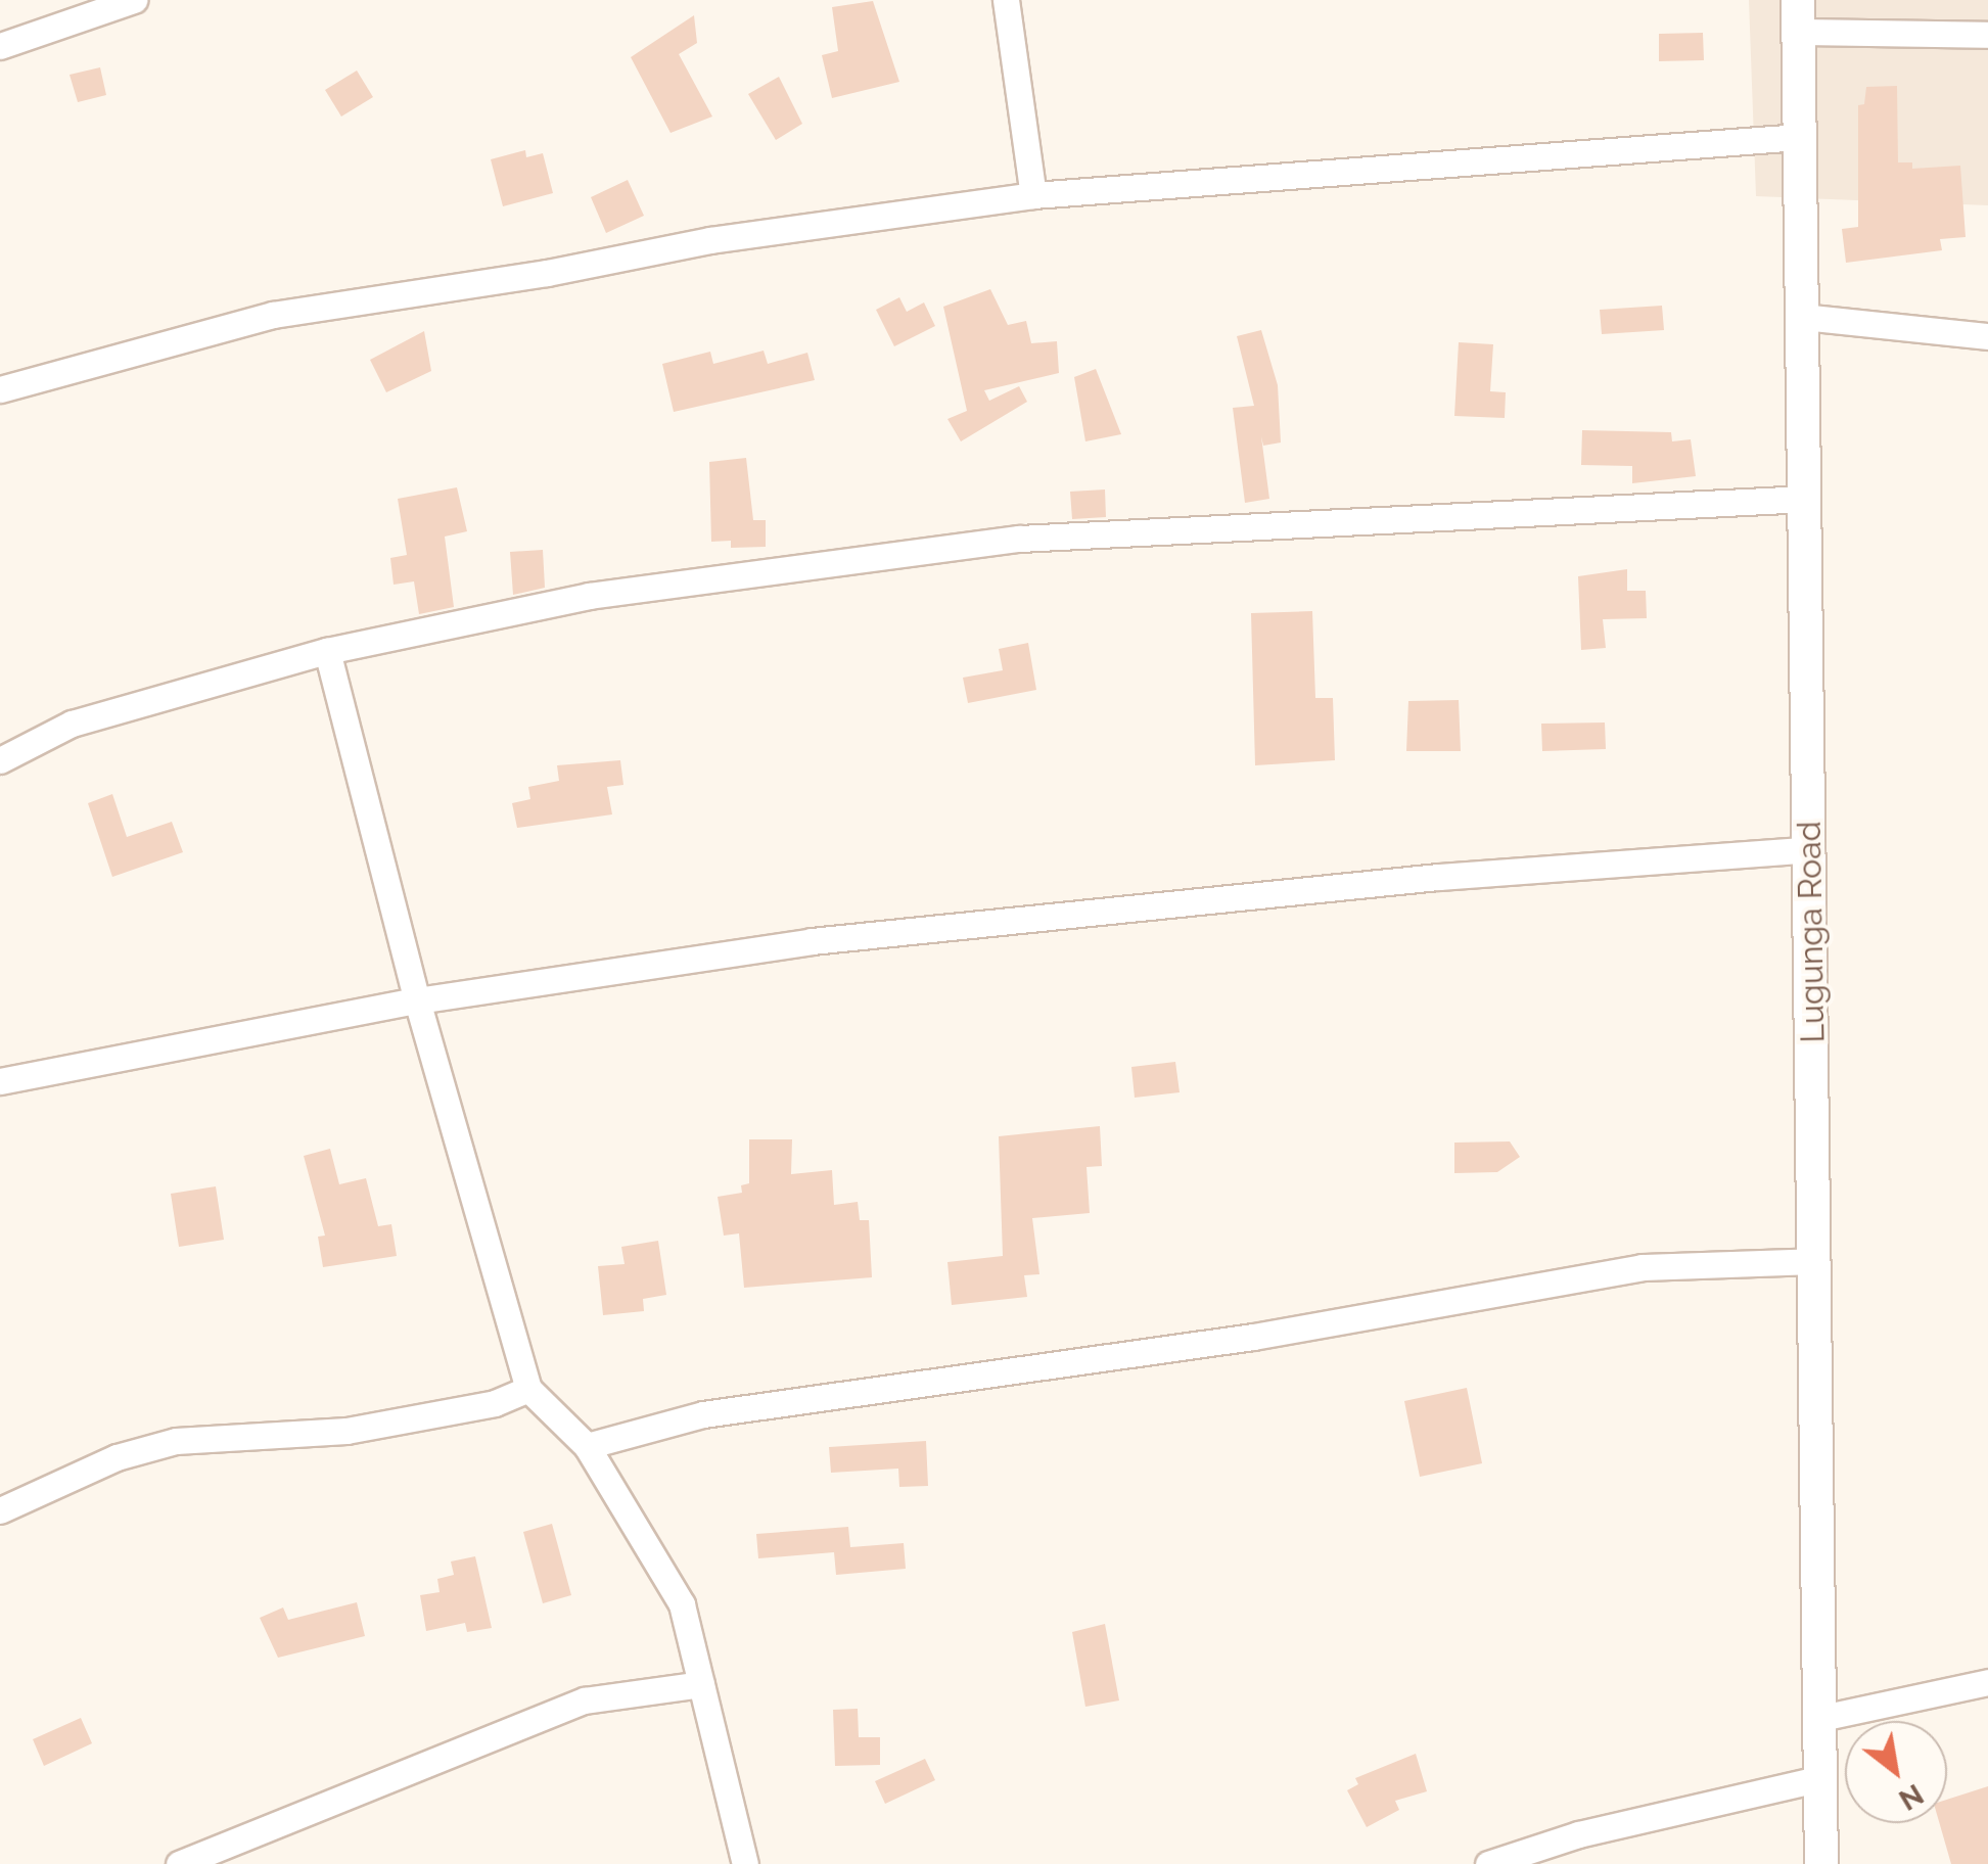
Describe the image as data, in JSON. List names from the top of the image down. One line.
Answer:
{"streets":{"street":["Lugunga Road"]},"north":"bottom right"}
